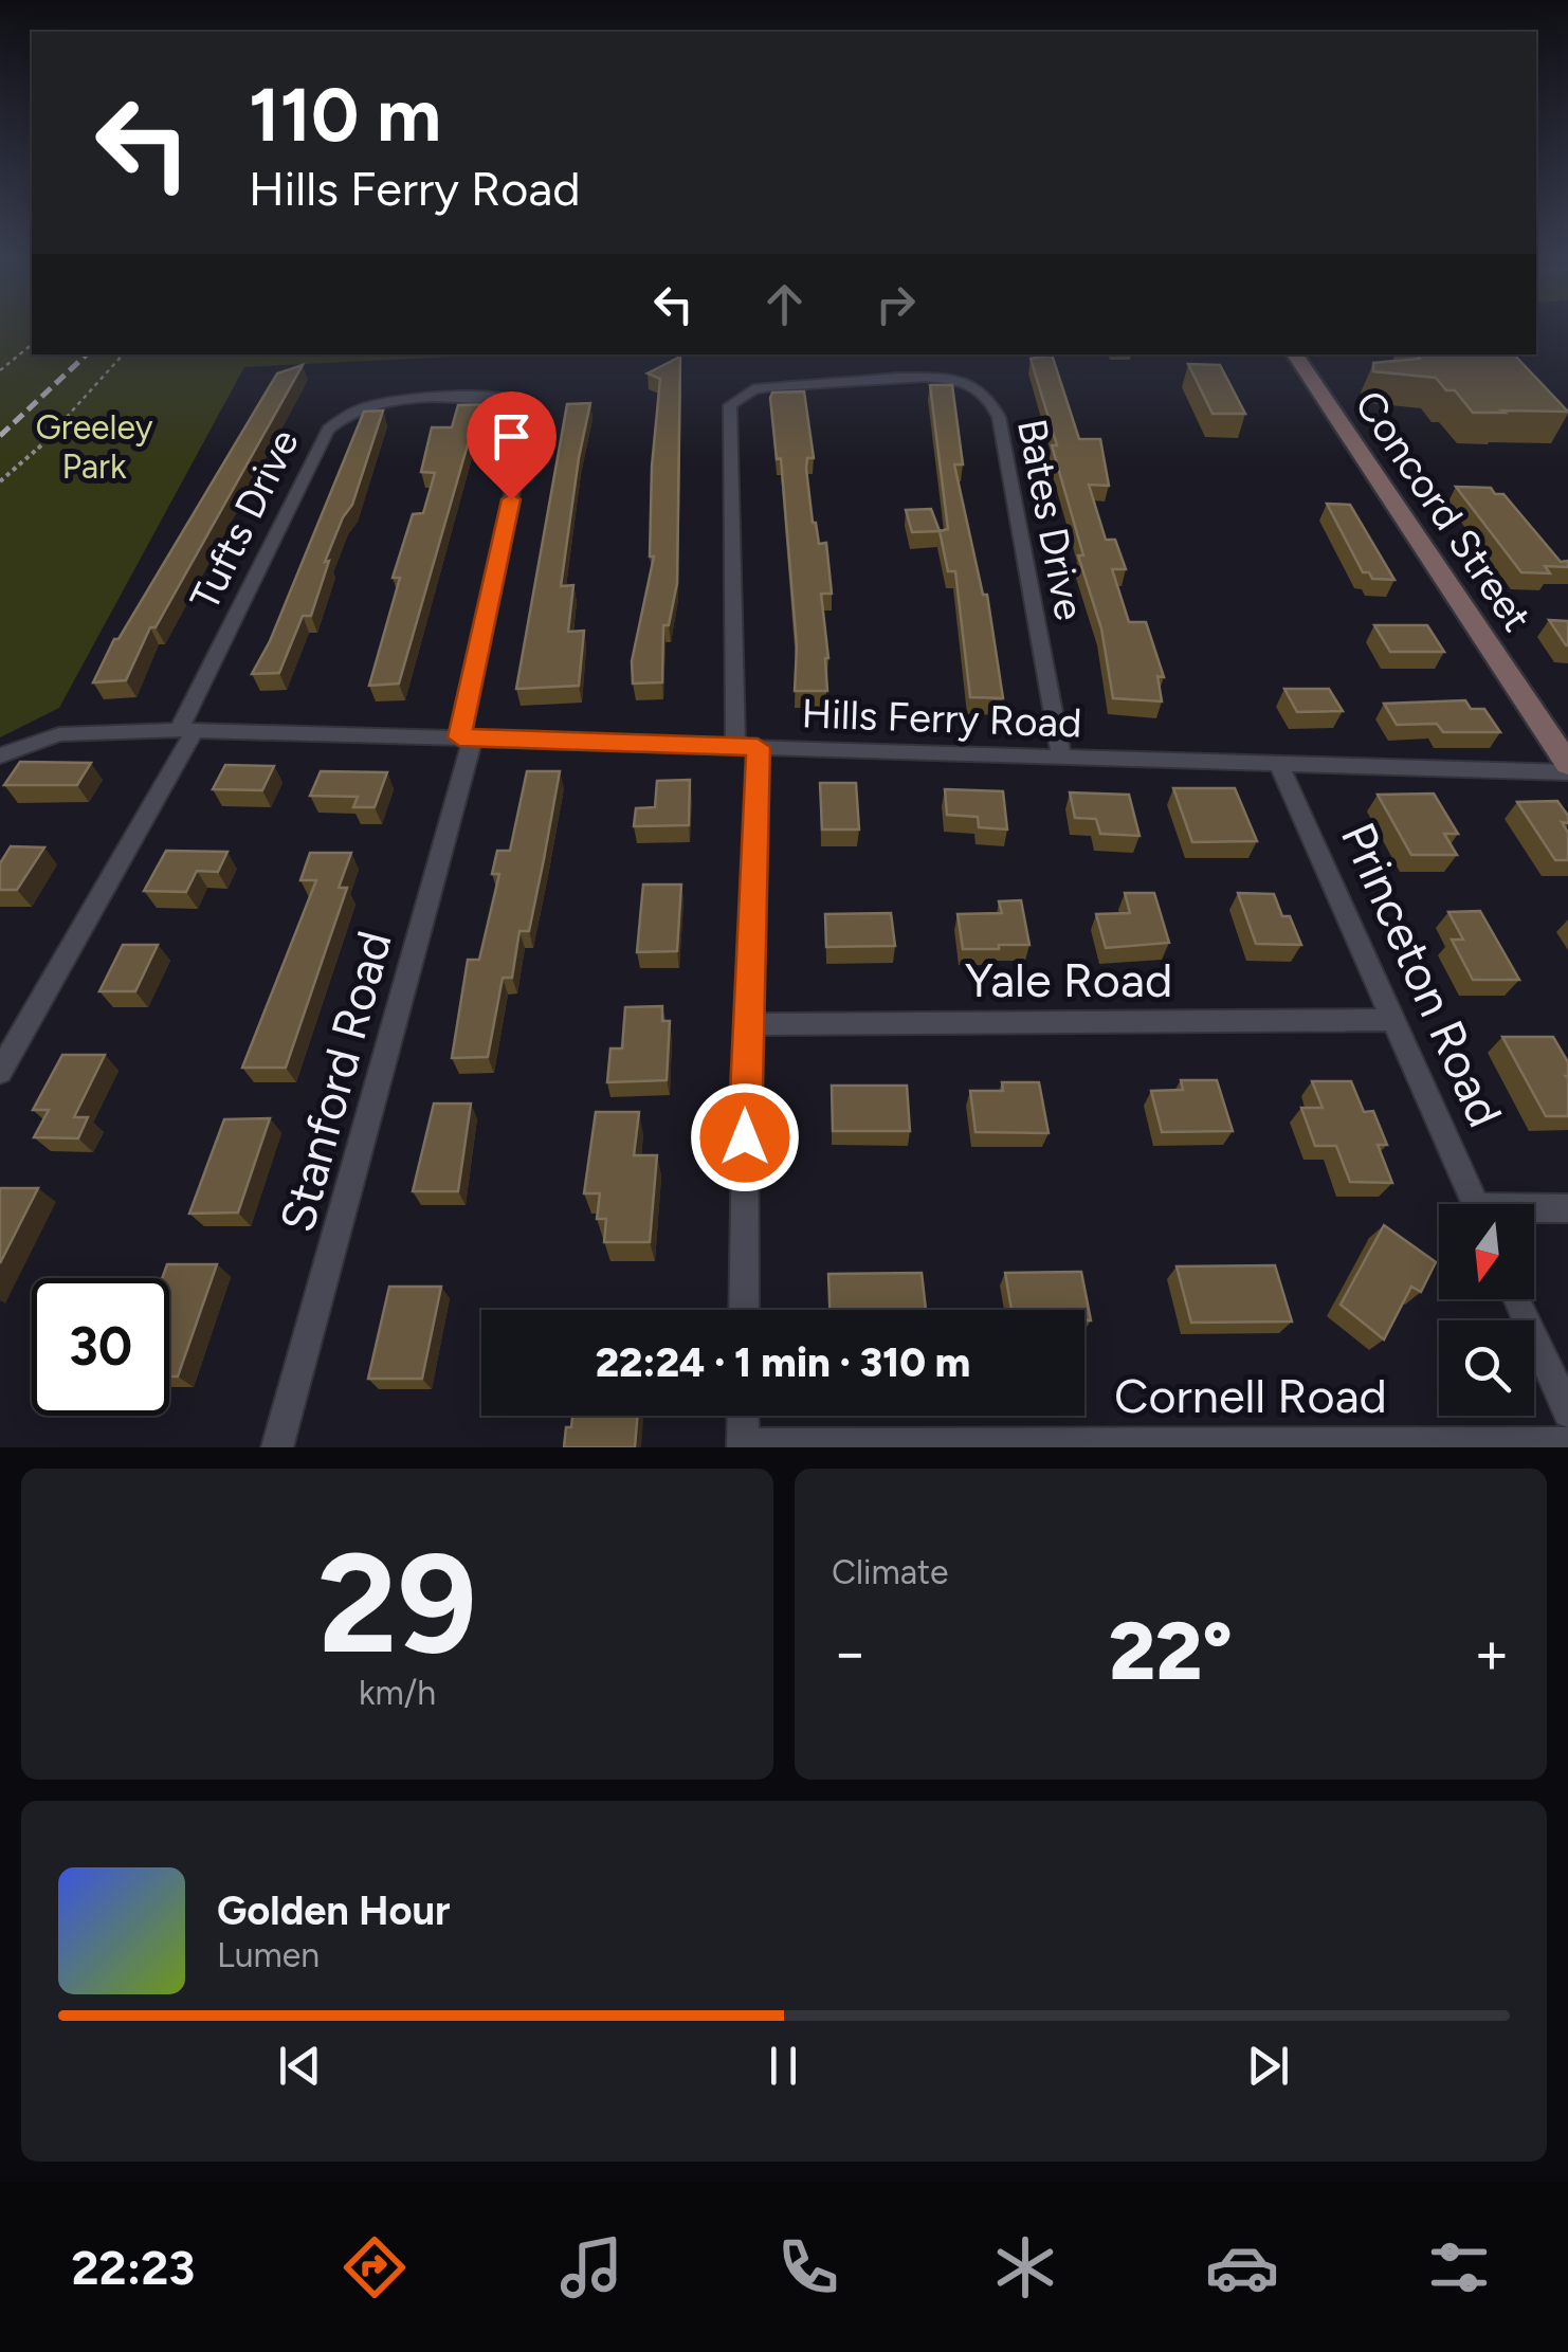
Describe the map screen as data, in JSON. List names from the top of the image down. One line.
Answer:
{"streets":{"main road":["Concord Street"],"street":["Tufts Drive","Bates Drive","Hills Ferry Road","Princeton Road","Yale Road","Stanford Road","Cornell Road"]},"crossings":[["Tufts Drive","Hills Ferry Road"],["Tufts Drive","Stanford Road"],["Bates Drive","Hills Ferry Road"],["Hills Ferry Road","Princeton Road"],["Hills Ferry Road","Stanford Road"],["Princeton Road","Yale Road"]],"parks":["Greeley Park"],"north":"bottom","page":{"turn":["110 m","Hills Ferry Road"],"limit":"30","trip":"22:24 · 1 min · 310 m","tile":[["29","km/h"],"Climate"],"heat":["−","22°","+"],"song":["Golden Hour","Lumen"],"tabs":"22:23"}}
